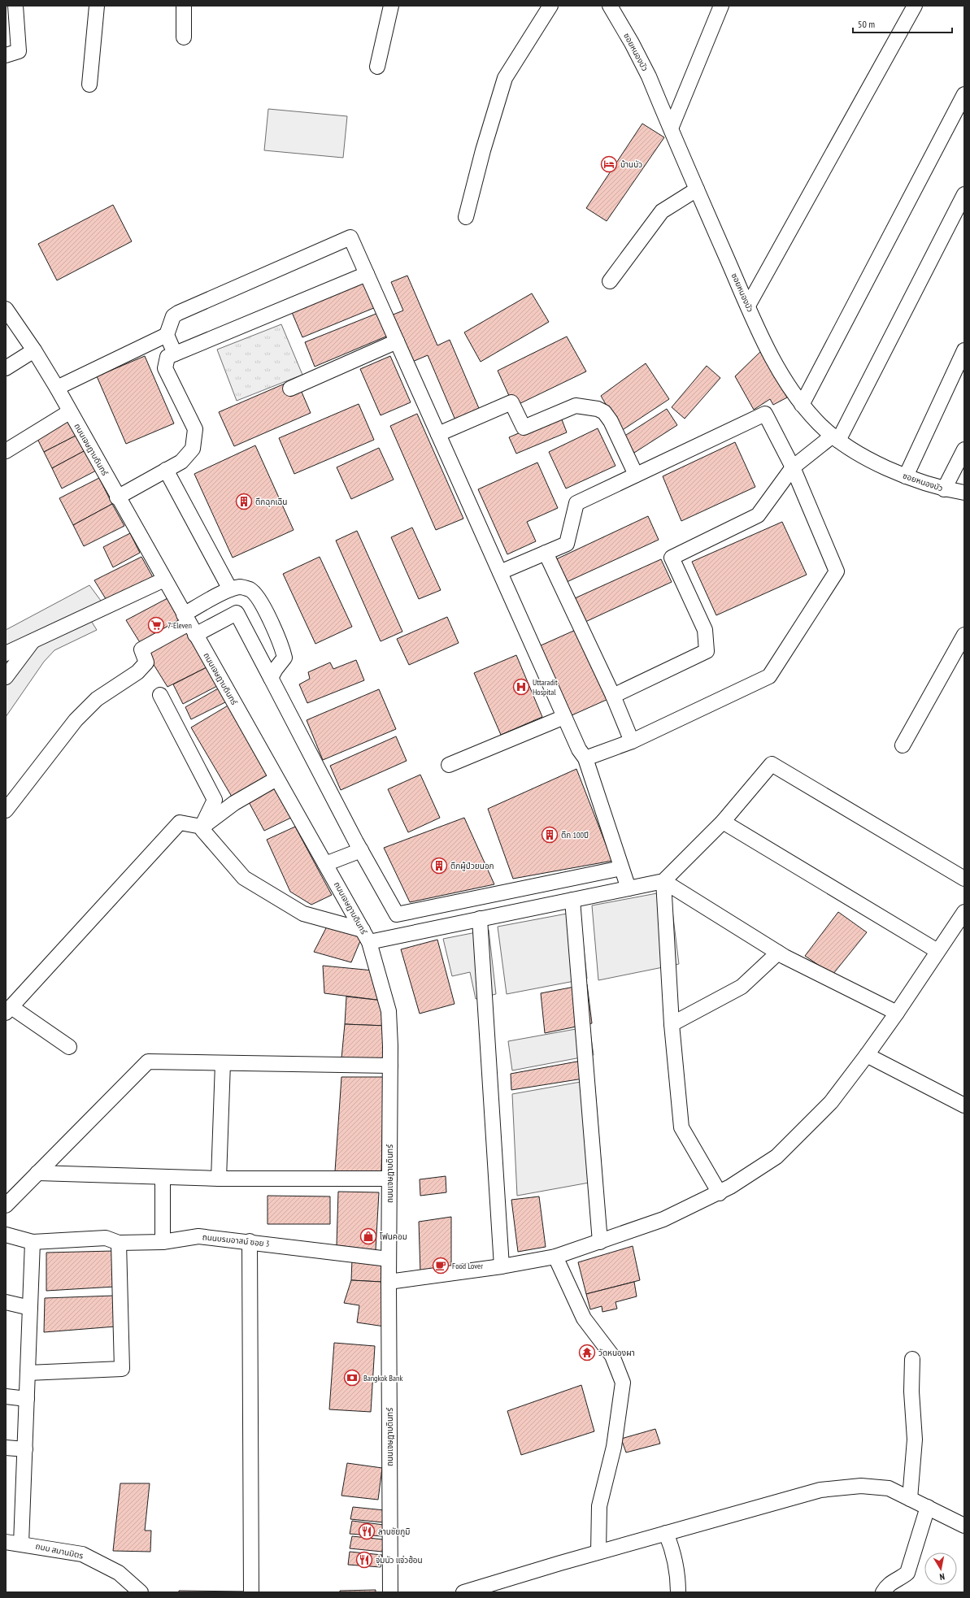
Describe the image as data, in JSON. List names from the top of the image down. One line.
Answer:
{"streets":{"street":["ซอยหนองบัว","ถนนเจษฎาบดินทร์","ถนนบรมอาสน์ ฃอย 3","ถนน สมานมิตร"]},"crossings":[["ถนนเจษฎาบดินทร์","ถนนบรมอาสน์ ฃอย 3"]],"places":{"hotel":["บ้านบัว"],"building":["ตึกฉุกเฉิน","ตึก 100ปี","ตึกผู้ป่วยนอก"],"supermarket":["7-Eleven"],"hospital":["Uttaradit Hospital"],"shop":["โฟนคอม"],"cafe":["Food Lover"],"temple":["วัดหนองผา"],"bank":["Bangkok Bank"],"restaurant":["ลาบชัยภูมิ","จุ่มนัว แจ่วฮ้อน"]},"scale_bar":"50 m","north":"bottom"}
